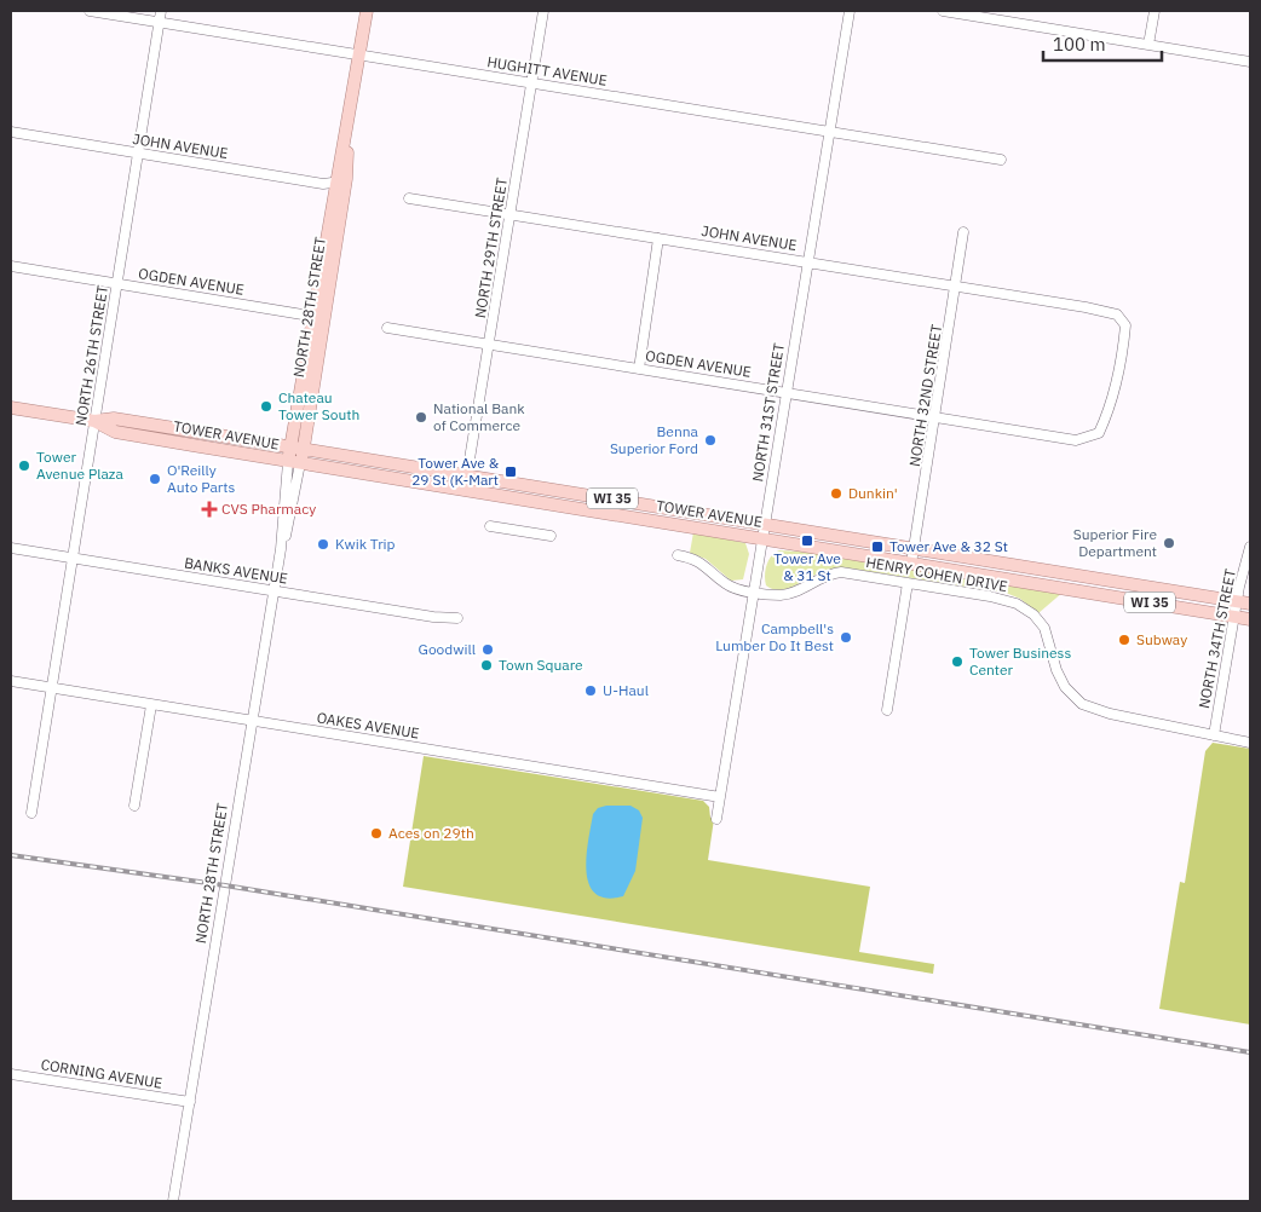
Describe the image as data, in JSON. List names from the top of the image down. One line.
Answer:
{"streets":{"main road":["NORTH 28TH STREET","TOWER AVENUE","WI 35"],"street":["HUGHITT AVENUE","JOHN AVENUE","NORTH 29TH STREET","OGDEN AVENUE","NORTH 26TH STREET","NORTH 32ND STREET","NORTH 31ST STREET","BANKS AVENUE","HENRY COHEN DRIVE","NORTH 34TH STREET","OAKES AVENUE","CORNING AVENUE"]},"crossings":[["HUGHITT AVENUE","NORTH 29TH STREET"],["HUGHITT AVENUE","NORTH 28TH STREET"],["HUGHITT AVENUE","NORTH 26TH STREET"],["HUGHITT AVENUE","NORTH 31ST STREET"],["JOHN AVENUE","NORTH 29TH STREET"],["JOHN AVENUE","OGDEN AVENUE"],["JOHN AVENUE","NORTH 28TH STREET"],["JOHN AVENUE","NORTH 26TH STREET"],["JOHN AVENUE","NORTH 32ND STREET"],["JOHN AVENUE","NORTH 31ST STREET"],["NORTH 29TH STREET","OGDEN AVENUE"],["NORTH 29TH STREET","TOWER AVENUE"],["OGDEN AVENUE","NORTH 28TH STREET"],["OGDEN AVENUE","NORTH 26TH STREET"],["OGDEN AVENUE","NORTH 32ND STREET"],["OGDEN AVENUE","NORTH 31ST STREET"],["NORTH 28TH STREET","TOWER AVENUE"],["NORTH 28TH STREET","BANKS AVENUE"],["NORTH 28TH STREET","OAKES AVENUE"],["NORTH 28TH STREET","CORNING AVENUE"],["NORTH 26TH STREET","TOWER AVENUE"],["NORTH 26TH STREET","BANKS AVENUE"],["NORTH 26TH STREET","OAKES AVENUE"],["NORTH 32ND STREET","TOWER AVENUE"],["NORTH 31ST STREET","TOWER AVENUE"],["NORTH 31ST STREET","HENRY COHEN DRIVE"],["NORTH 31ST STREET","OAKES AVENUE"],["TOWER AVENUE","NORTH 34TH STREET"],["HENRY COHEN DRIVE","NORTH 34TH STREET"]],"places":{"other":["Chateau Tower South","National Bank of Commerce","Benna Superior Ford","Tower Avenue Plaza","O'Reilly Auto Parts","Dunkin'","Superior Fire Department","Kwik Trip","Campbell's Lumber Do It Best","Subway","Goodwill","Tower Business Center","Town Square","U-Haul","Aces on 29th"],"transit":["Tower Ave & 29 St (K-Mart","Tower Ave & 31 St","Tower Ave & 32 St"],"health":["CVS Pharmacy"]},"scale_bar":"100 m"}
